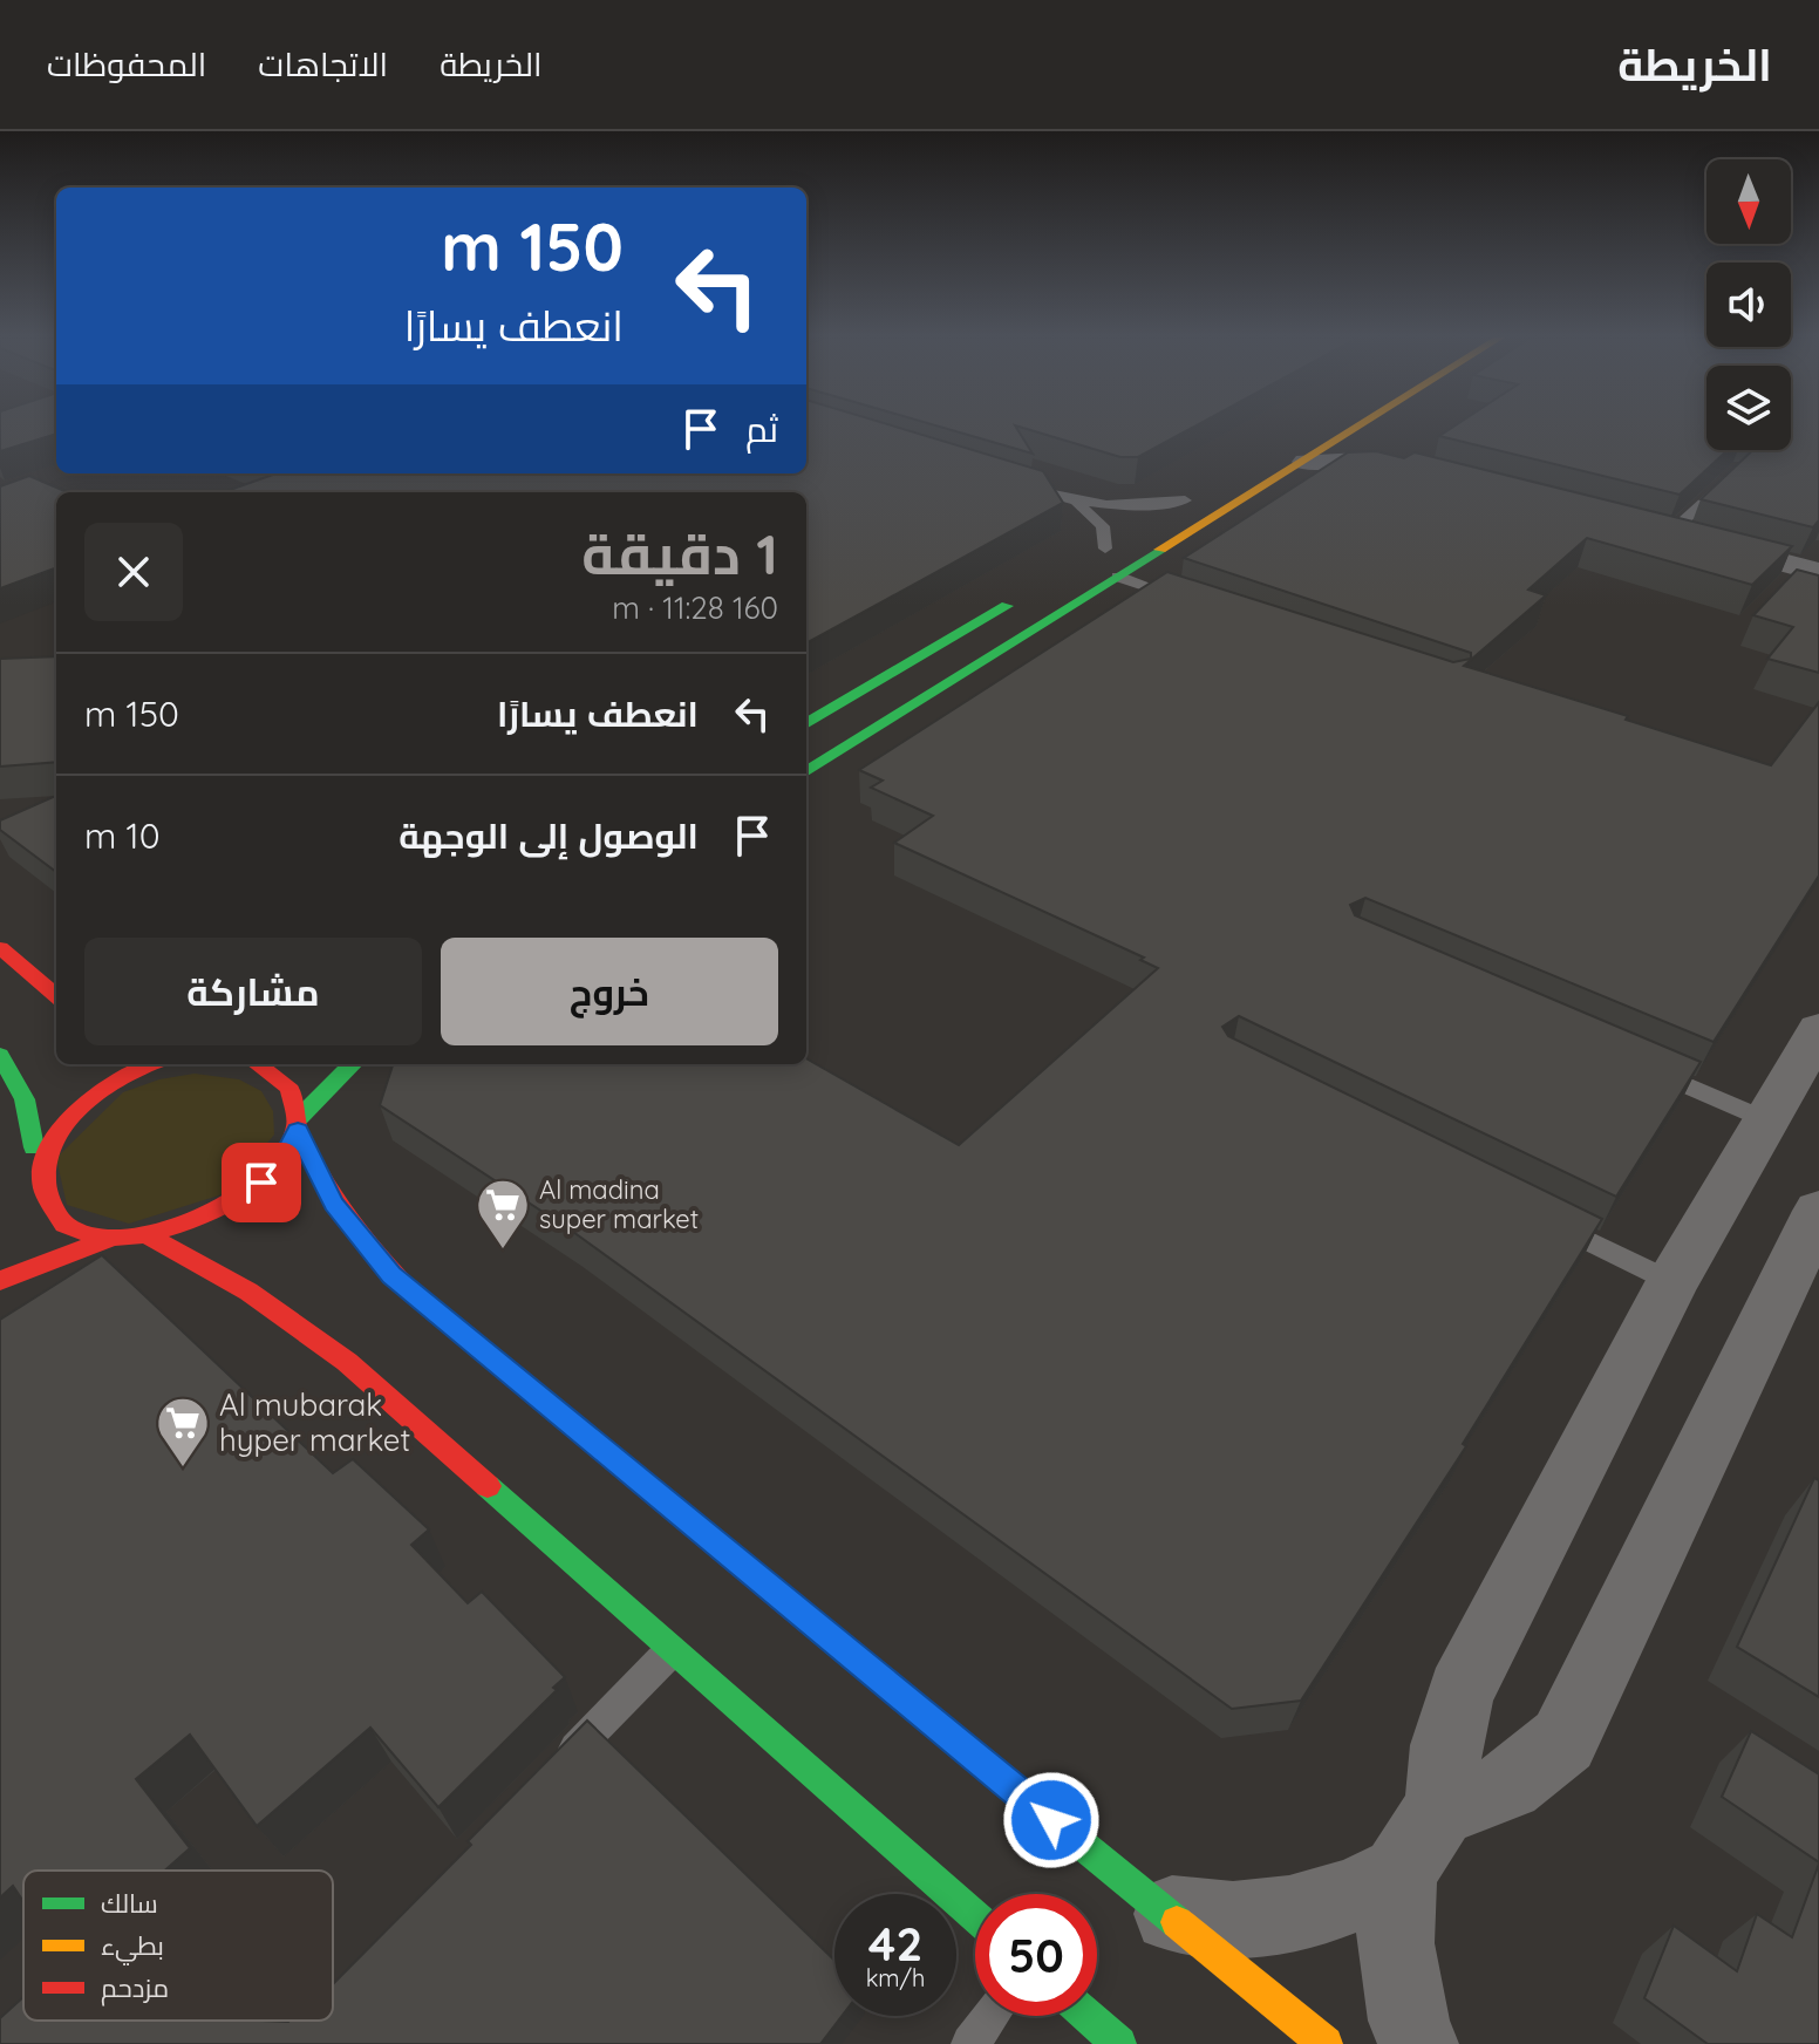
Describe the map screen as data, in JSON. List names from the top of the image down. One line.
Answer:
{"places":{"supermarket":["Al madina super market","Al mubarak hyper market"]},"legend":["سالك","بطيء","مزدحم"],"north":"bottom","page":{"header":"الخريطة","nav":["الخريطة","الاتجاهات","المحفوظات"],"turn":["150 m","انعطف يسارًا"],"then":"ثم","heading":["1 دقيقة","160 m · 11:28"],"list":[{"name":"انعطف يسارًا","value":"150 m"},{"name":"الوصول إلى الوجهة","value":"10 m"}],"buttons":["خروج","مشاركة"],"speed":"42 km/h","limit":"50"}}
